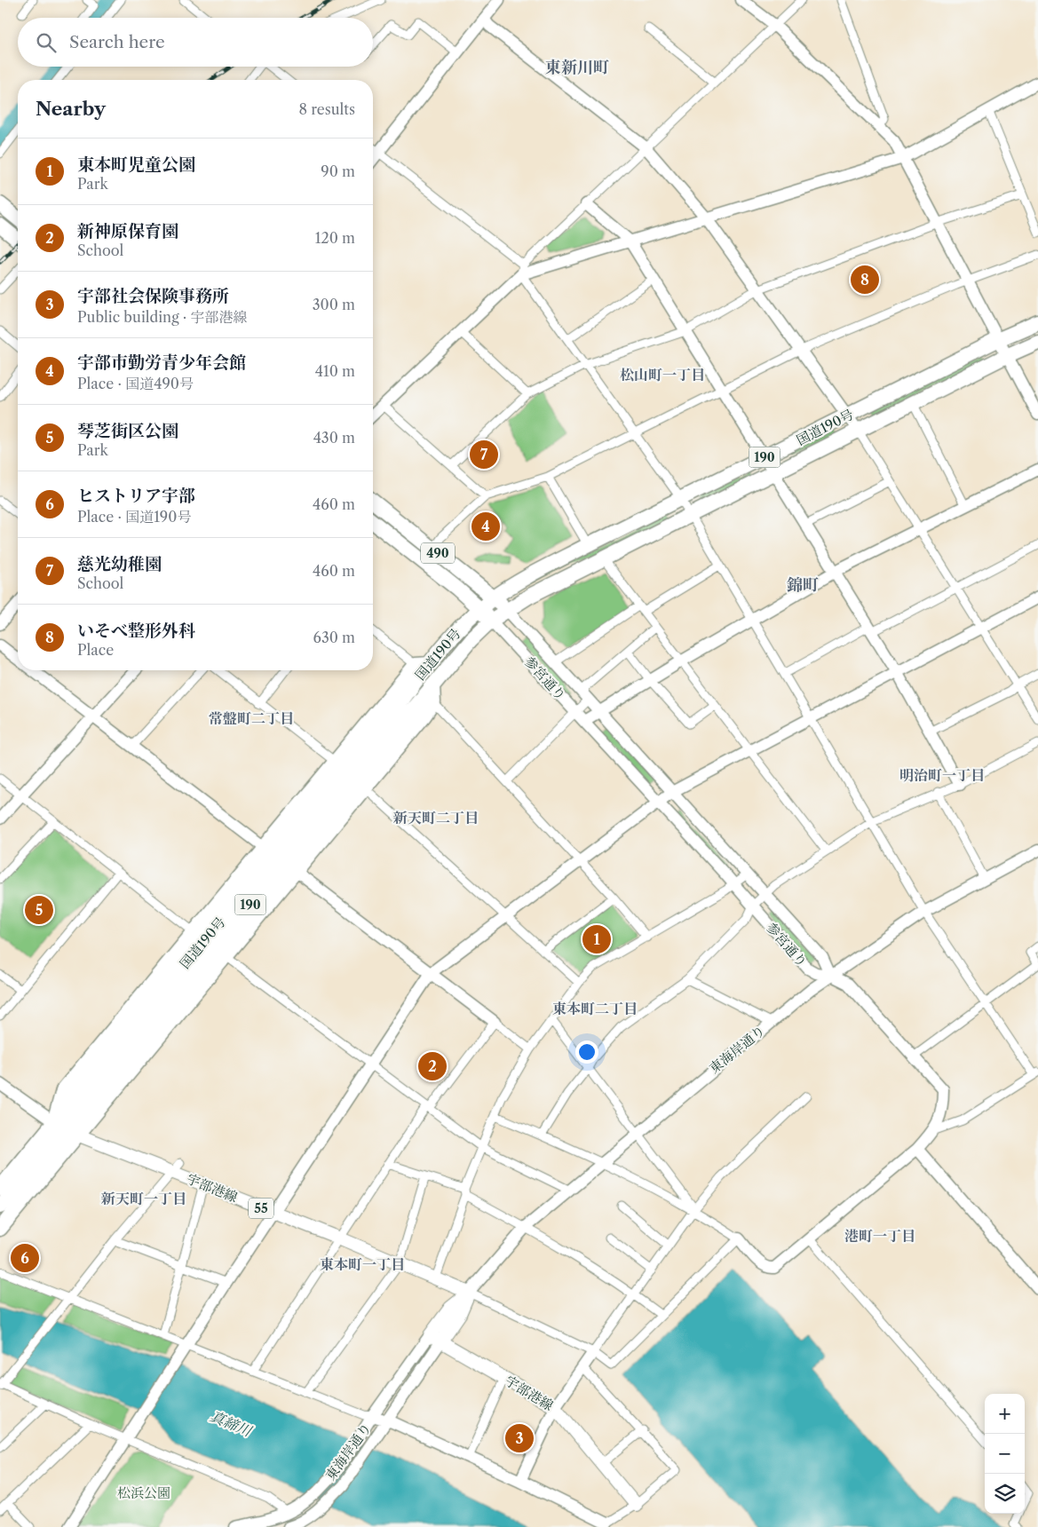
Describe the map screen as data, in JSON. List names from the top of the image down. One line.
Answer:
{"streets":{"highway":["国道190号","190","490"],"main road":["宇部港線","55"],"street":["参宮通り","東海岸通り"]},"crossings":[["国道190号","490"],["国道190号","参宮通り"],["国道190号","宇部港線"],["490","参宮通り"],["参宮通り","東海岸通り"],["東海岸通り","宇部港線"]],"districts":["東新川町","松山町一丁目","錦町","常盤町二丁目","明治町一丁目","新天町二丁目","東本町二丁目","新天町一丁目","港町一丁目","東本町一丁目"],"water":["真締川"],"parks":["松浜公園"],"page":{"search":"Search here","heading":["Nearby","8 results"],"list":[{"mark":"1","name":"東本町児童公園","note":"Park","value":"90 m"},{"mark":"2","name":"新神原保育園","note":"School","value":"120 m"},{"mark":"3","name":"宇部社会保険事務所","note":"Public building · 宇部港線","value":"300 m"},{"mark":"4","name":"宇部市勤労青少年会館","note":"Place · 国道490号","value":"410 m"},{"mark":"5","name":"琴芝街区公園","note":"Park","value":"430 m"},{"mark":"6","name":"ヒストリア宇部","note":"Place · 国道190号","value":"460 m"},{"mark":"7","name":"慈光幼稚園","note":"School","value":"460 m"},{"mark":"8","name":"いそべ整形外科","note":"Place","value":"630 m"}],"pins":["8","7","4","5","1","2","6","3"],"map_buttons":["+","−"]}}
